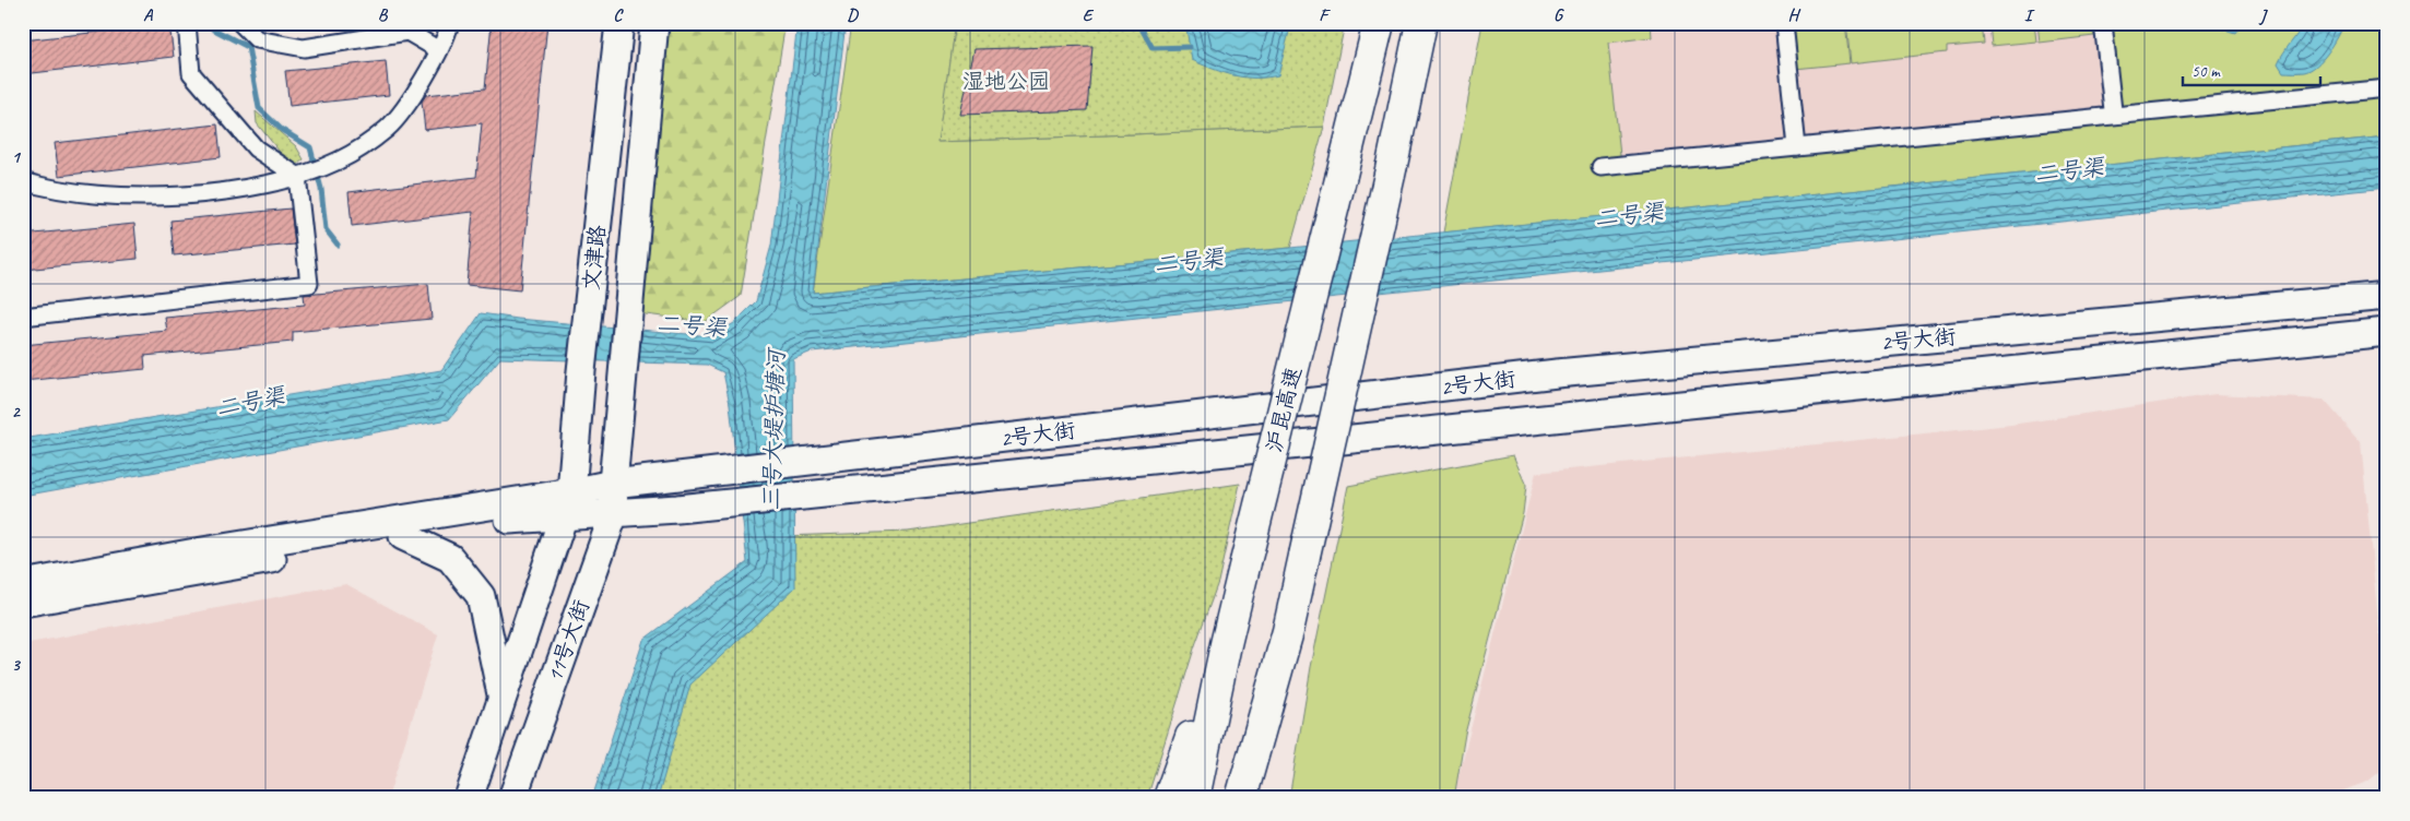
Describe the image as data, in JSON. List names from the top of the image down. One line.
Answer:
{"streets":{"highway":["沪昆高速"],"main road":["文津路","2号大街","11号大街"]},"crossings":[["文津路","2号大街"],["文津路","11号大街"],["2号大街","11号大街"]],"water":["二号渠","三号大堤护塘河"],"parks":["湿地公园"],"scale_bar":"50 m","grid":{"columns":["A","B","C","D","E","F","G","H","I","J"],"rows":["1","2","3"]}}
